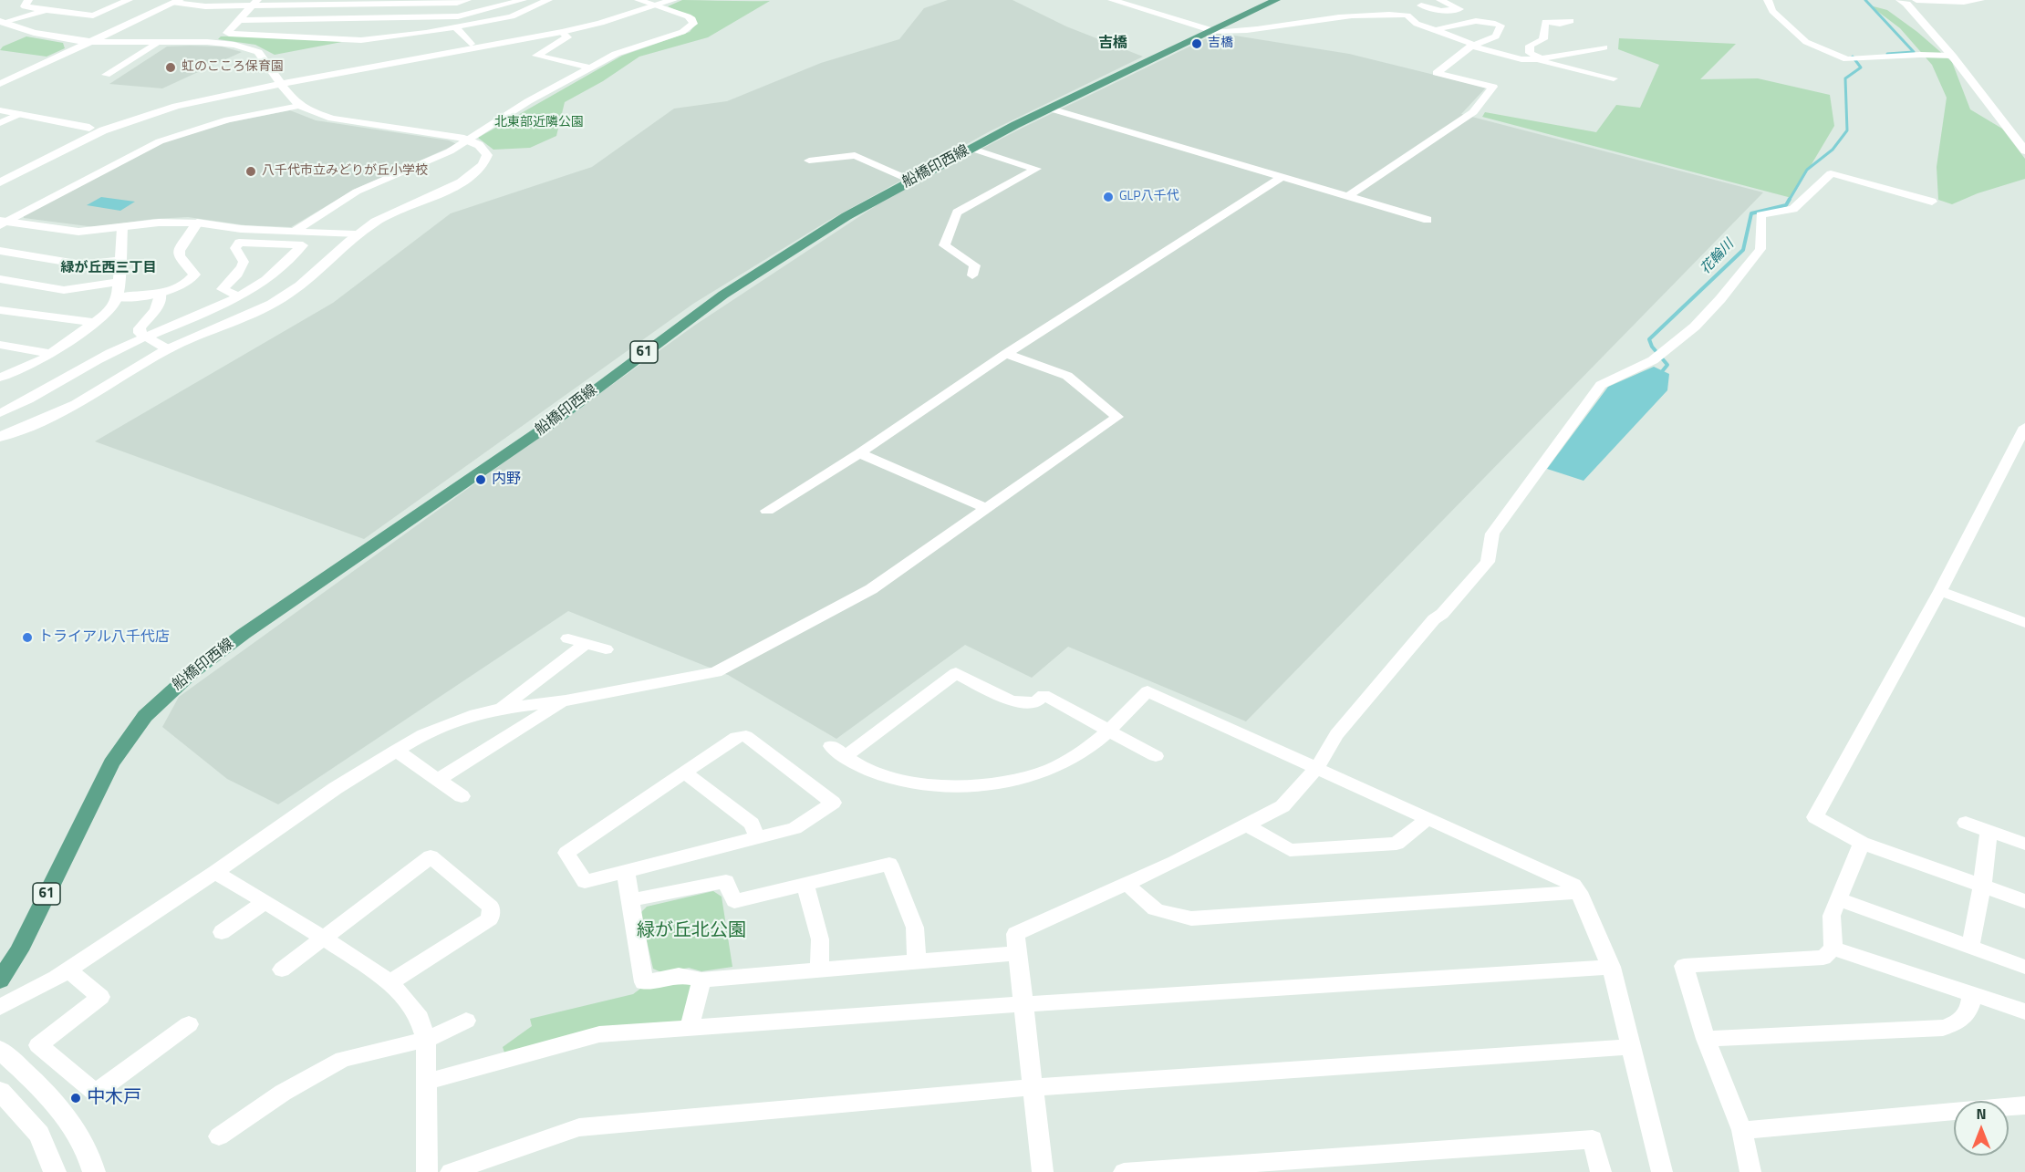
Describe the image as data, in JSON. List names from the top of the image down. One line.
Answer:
{"streets":{"main road":["船橋印西線","61"]},"districts":["吉橋","緑が丘西三丁目"],"water":["花輪川"],"parks":["北東部近隣公園","緑が丘北公園"],"places":["吉橋","虹のこころ保育園","八千代市立みどりが丘小学校","GLP八千代","内野","トライアル八千代店","中木戸"],"north":"top"}
